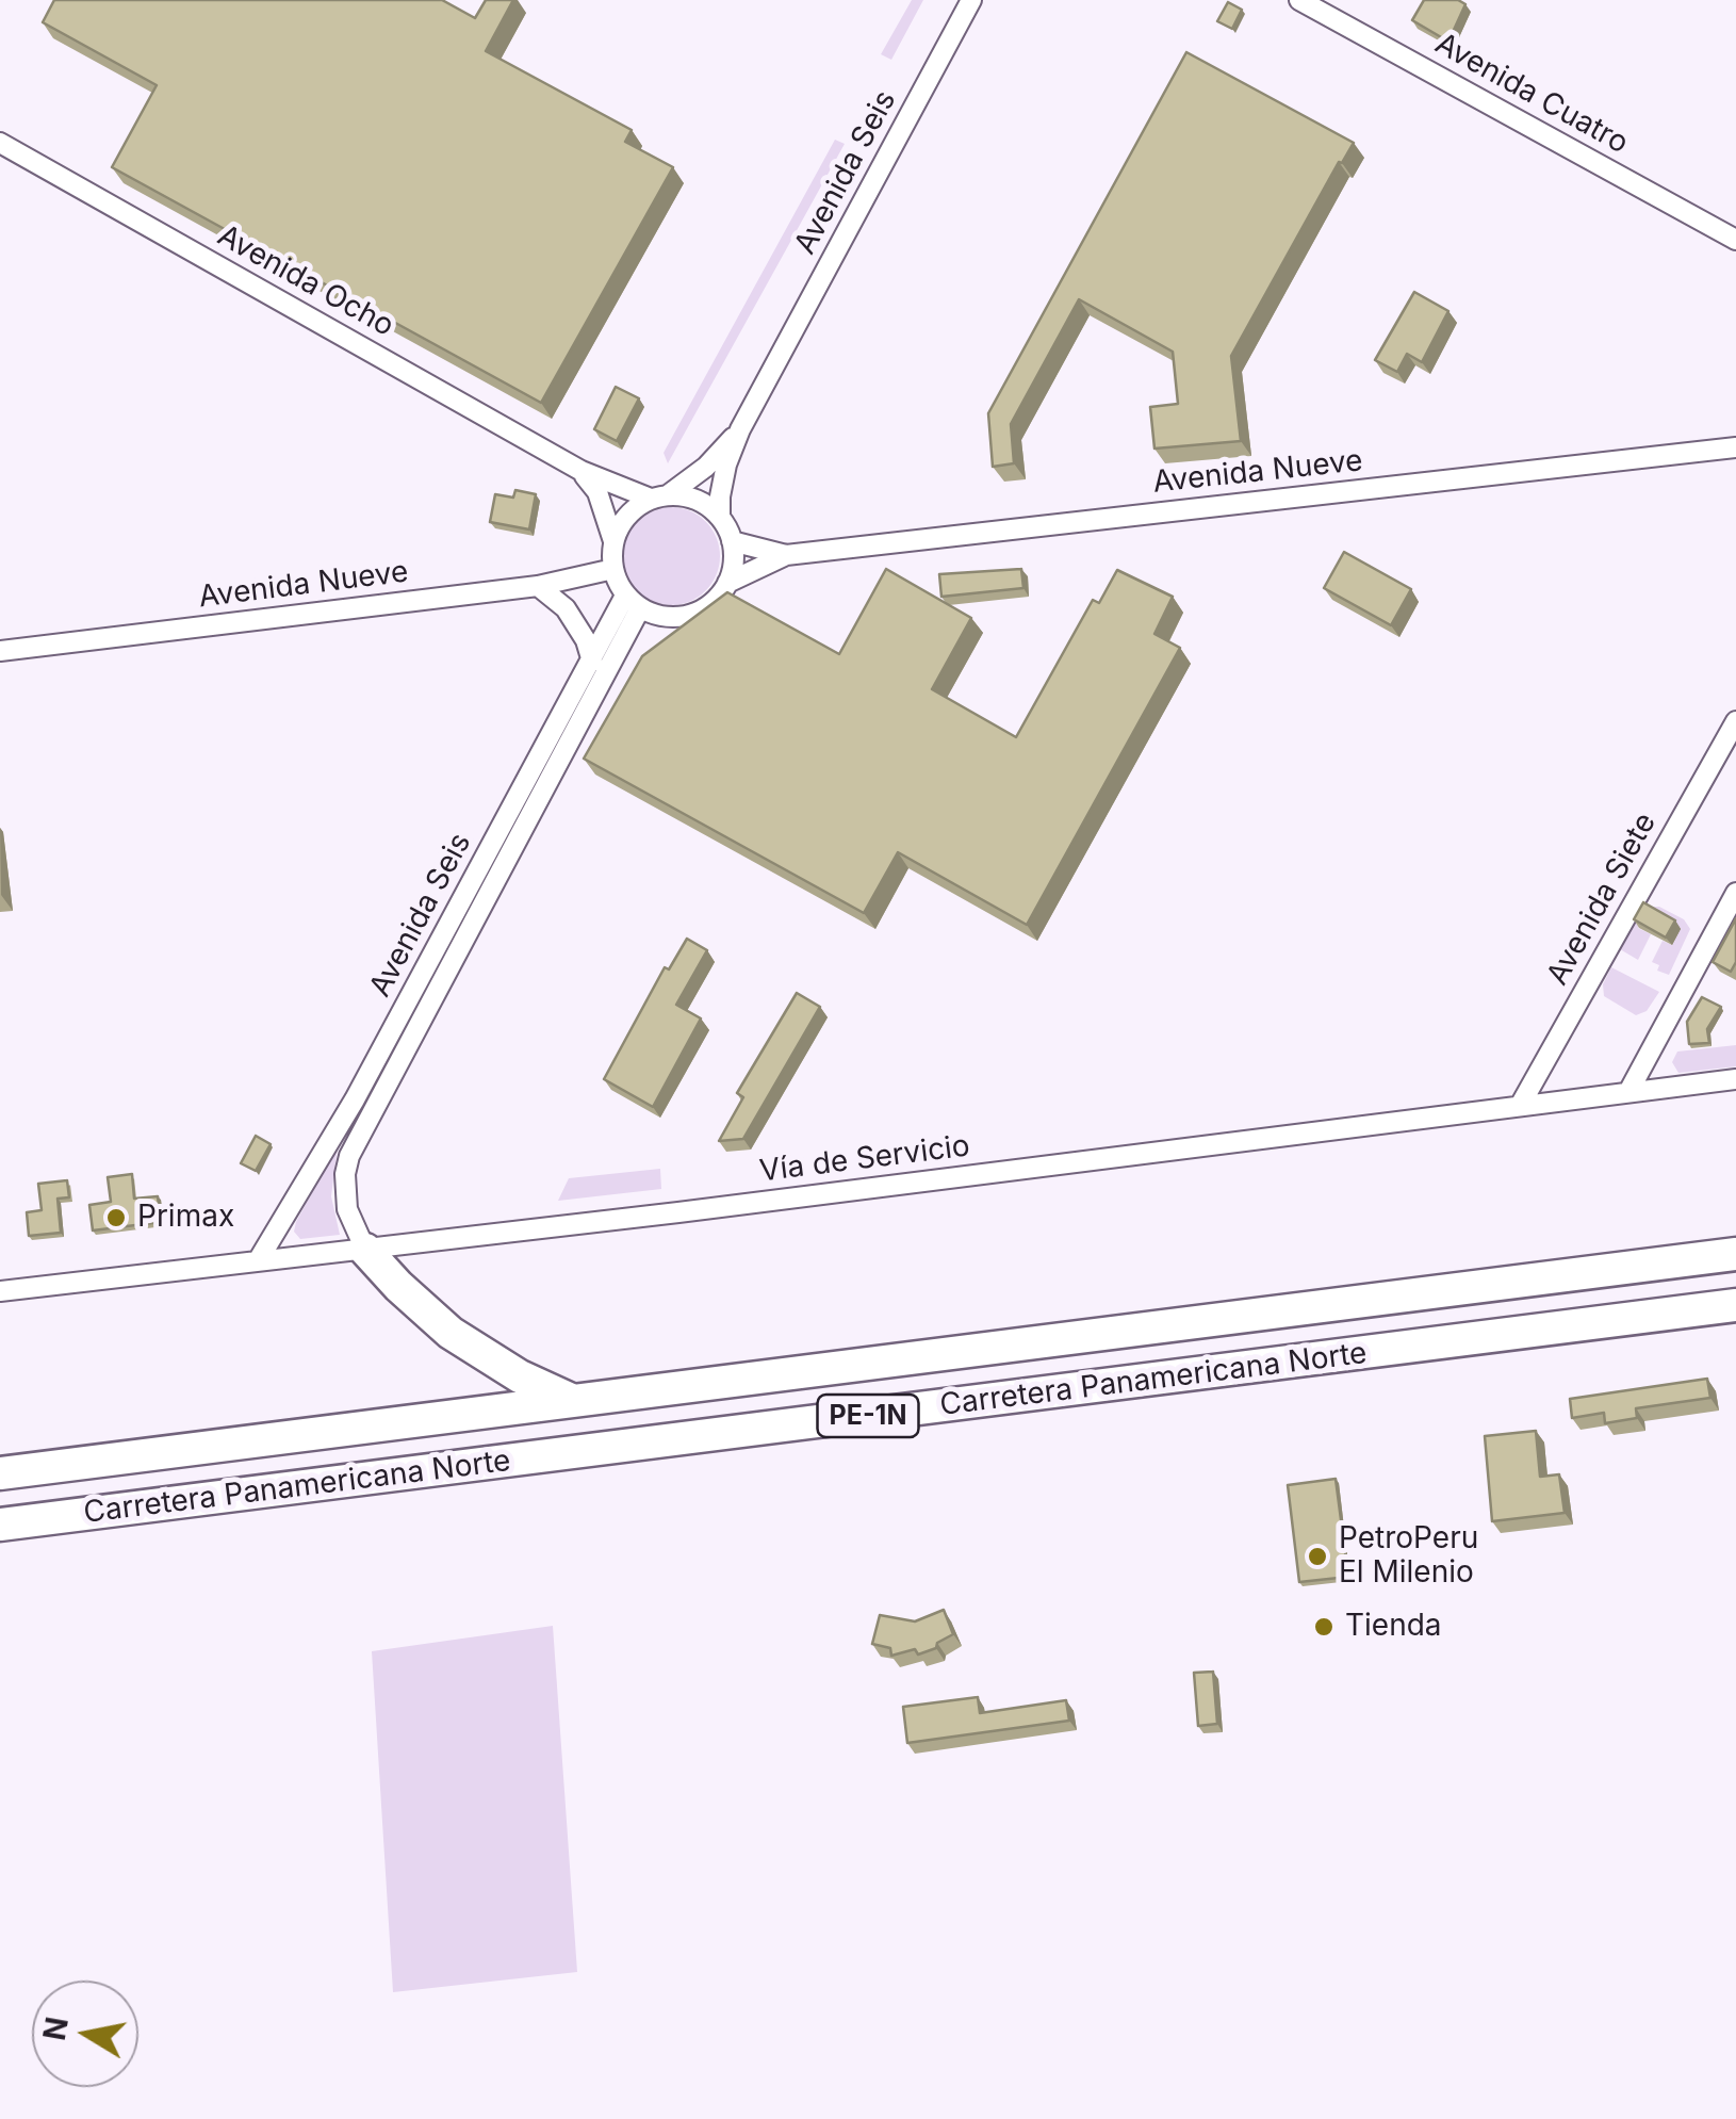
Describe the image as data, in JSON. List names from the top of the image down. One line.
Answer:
{"streets":{"highway":["Carretera Panamericana Norte","PE-1N"],"street":["Avenida Cuatro","Avenida Seis","Avenida Ocho","Avenida Nueve","Avenida Siete","Vía de Servicio"]},"crossings":[["Avenida Seis","Avenida Ocho"],["Avenida Seis","Avenida Nueve"],["Avenida Seis","Vía de Servicio"],["Avenida Ocho","Avenida Nueve"],["Avenida Siete","Vía de Servicio"]],"places":["Primax","PetroPeru El Milenio","Tienda"],"north":"left"}
